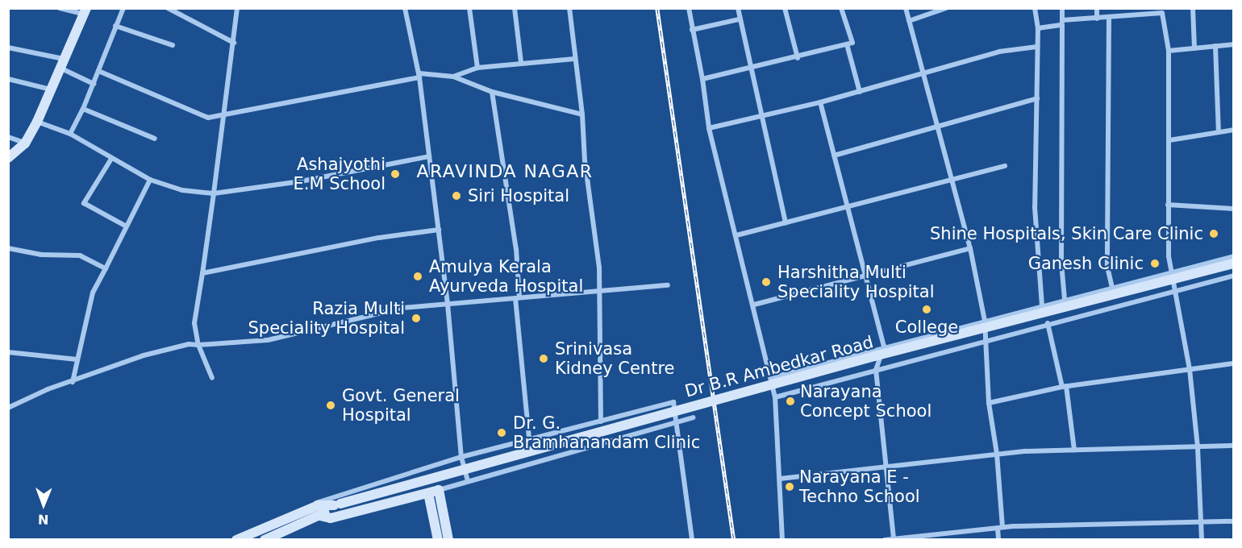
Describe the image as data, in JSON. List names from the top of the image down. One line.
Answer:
{"streets":{"street":["Dr B.R Ambedkar Road"]},"districts":["ARAVINDA NAGAR"],"places":["Ashajyothi E.M School","Siri Hospital","Shine Hospitals, Skin Care Clinic","Ganesh Clinic","Amulya Kerala Ayurveda Hospital","Harshitha Multi Speciality Hospital","College","Razia Multi Speciality Hospital","Srinivasa Kidney Centre","Narayana Concept School","Govt. General Hospital","Dr. G. Bramhanandam Clinic","Narayana E - Techno School"],"north":"bottom"}
